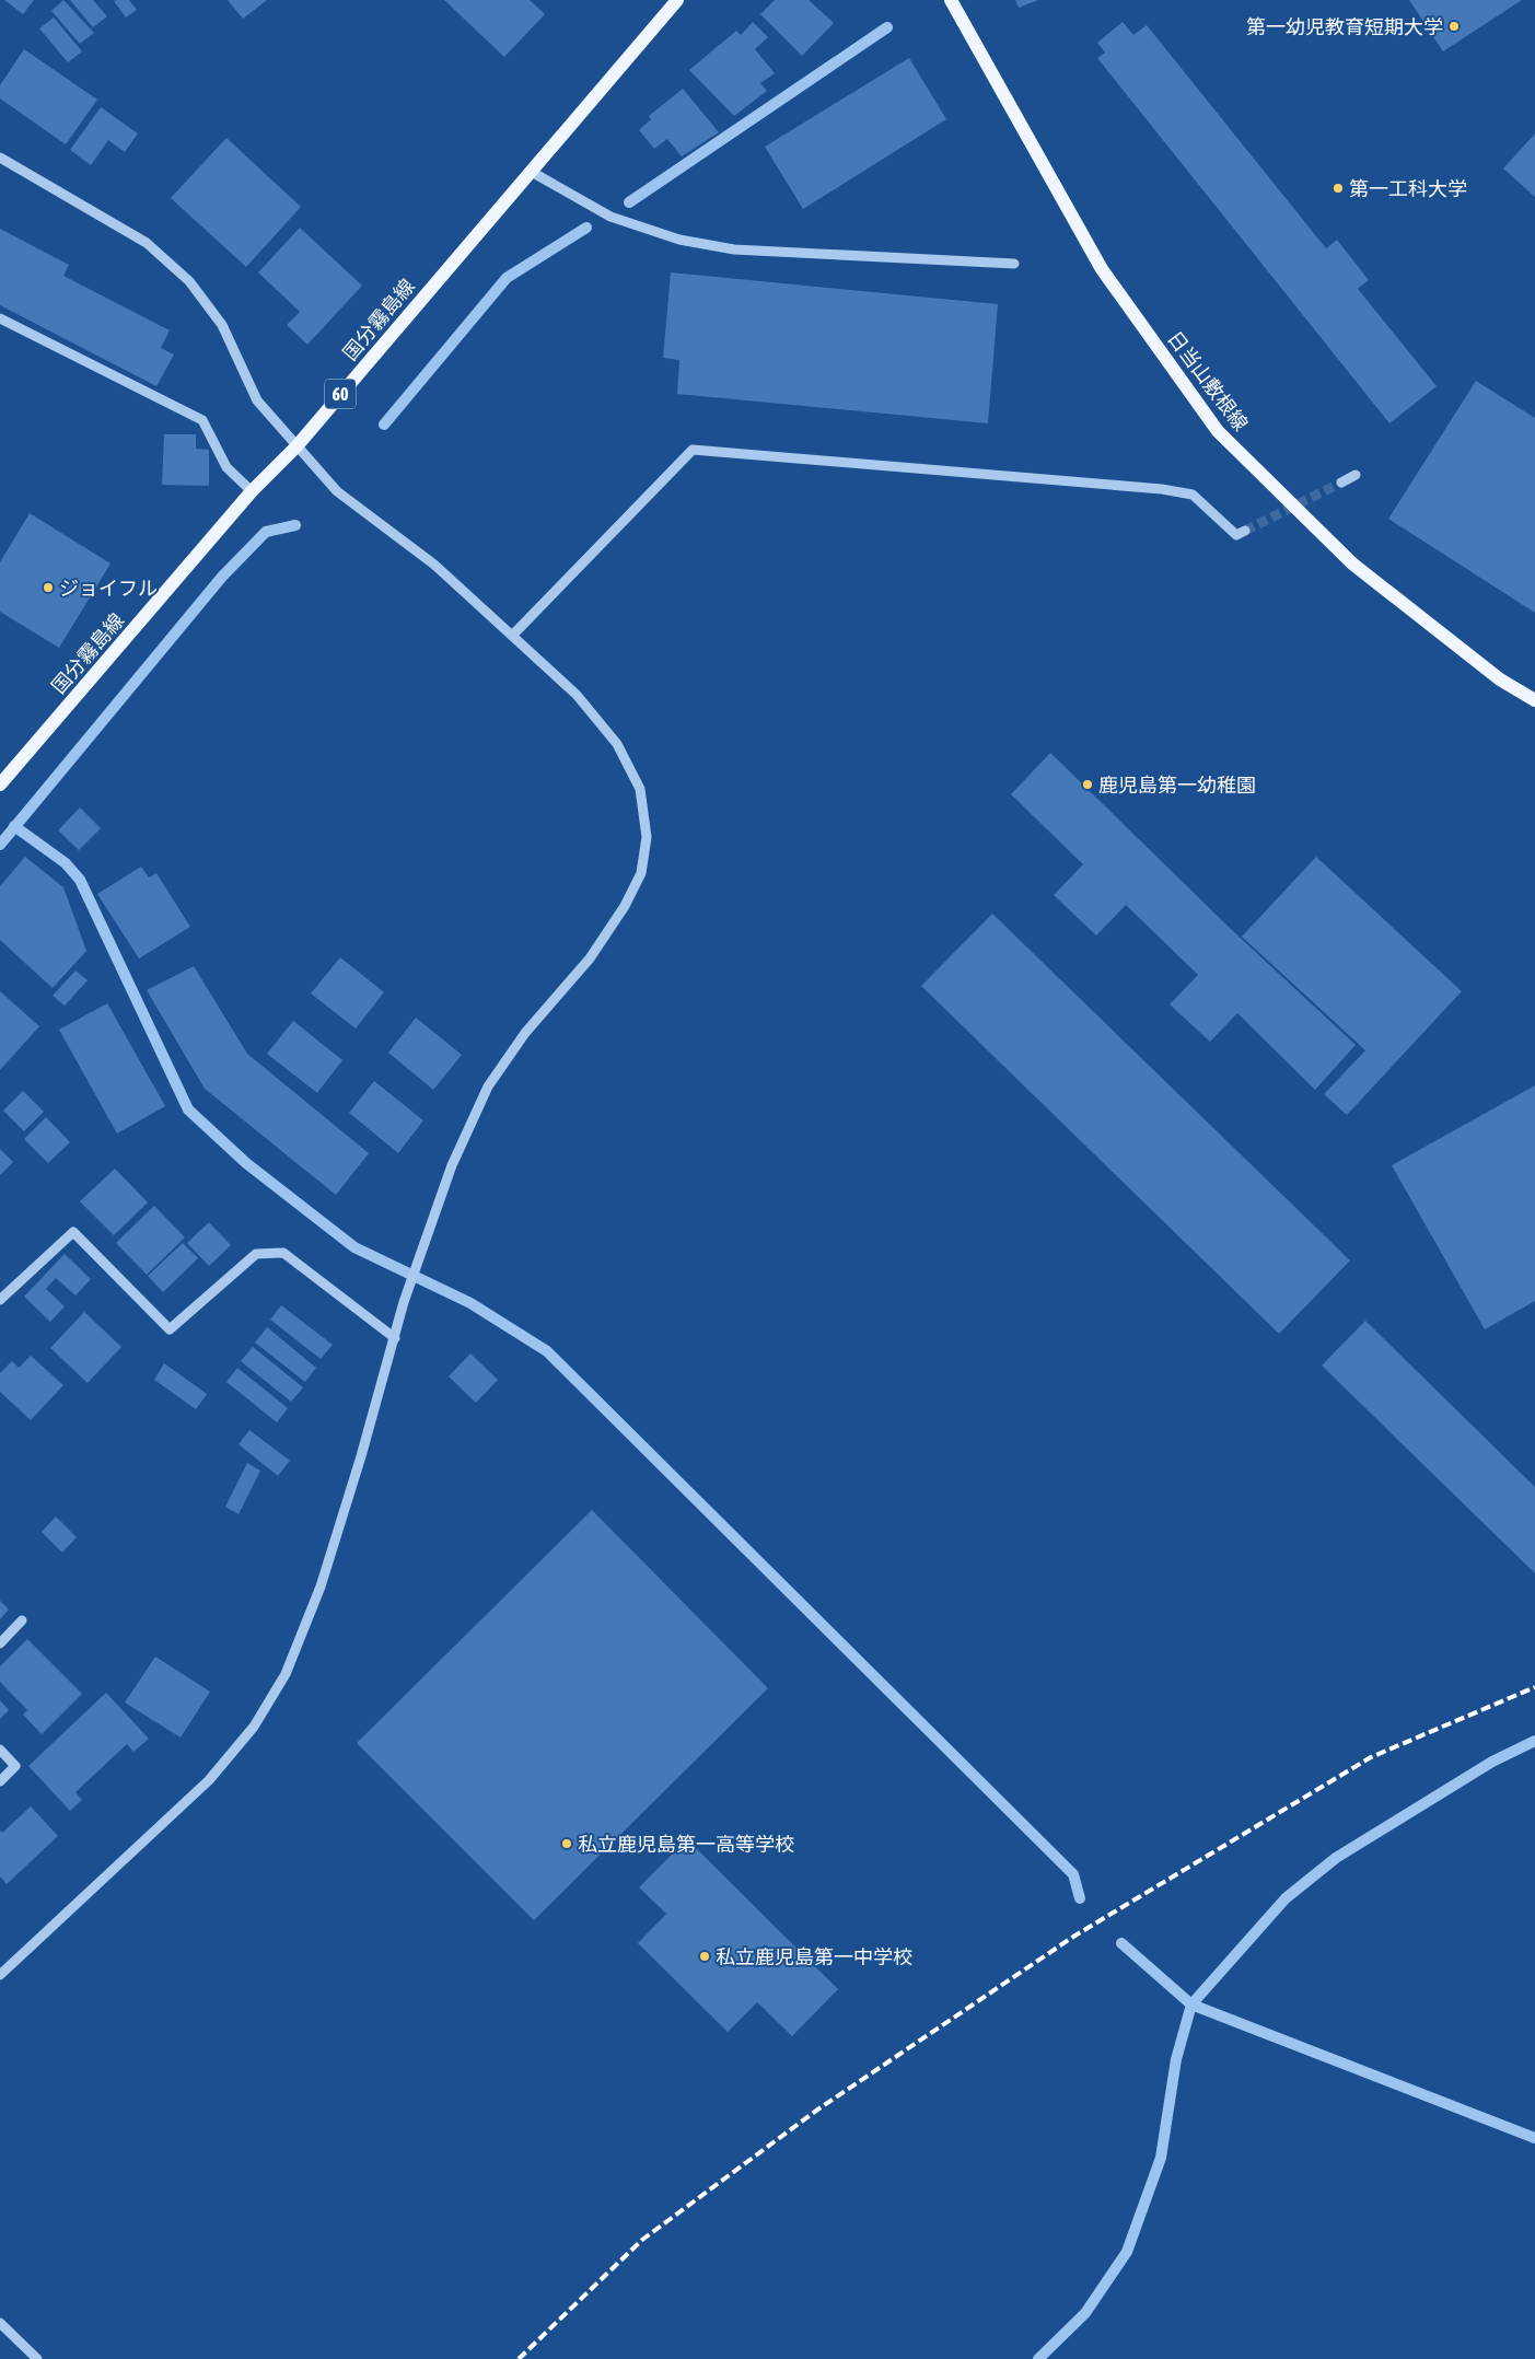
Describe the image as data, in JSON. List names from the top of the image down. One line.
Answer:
{"streets":{"main road":["国分霧島線","日当山敷根線","60"]},"places":["第一幼児教育短期大学","第一工科大学","ジョイフル","鹿児島第一幼稚園","私立鹿児島第一高等学校","私立鹿児島第一中学校"]}
